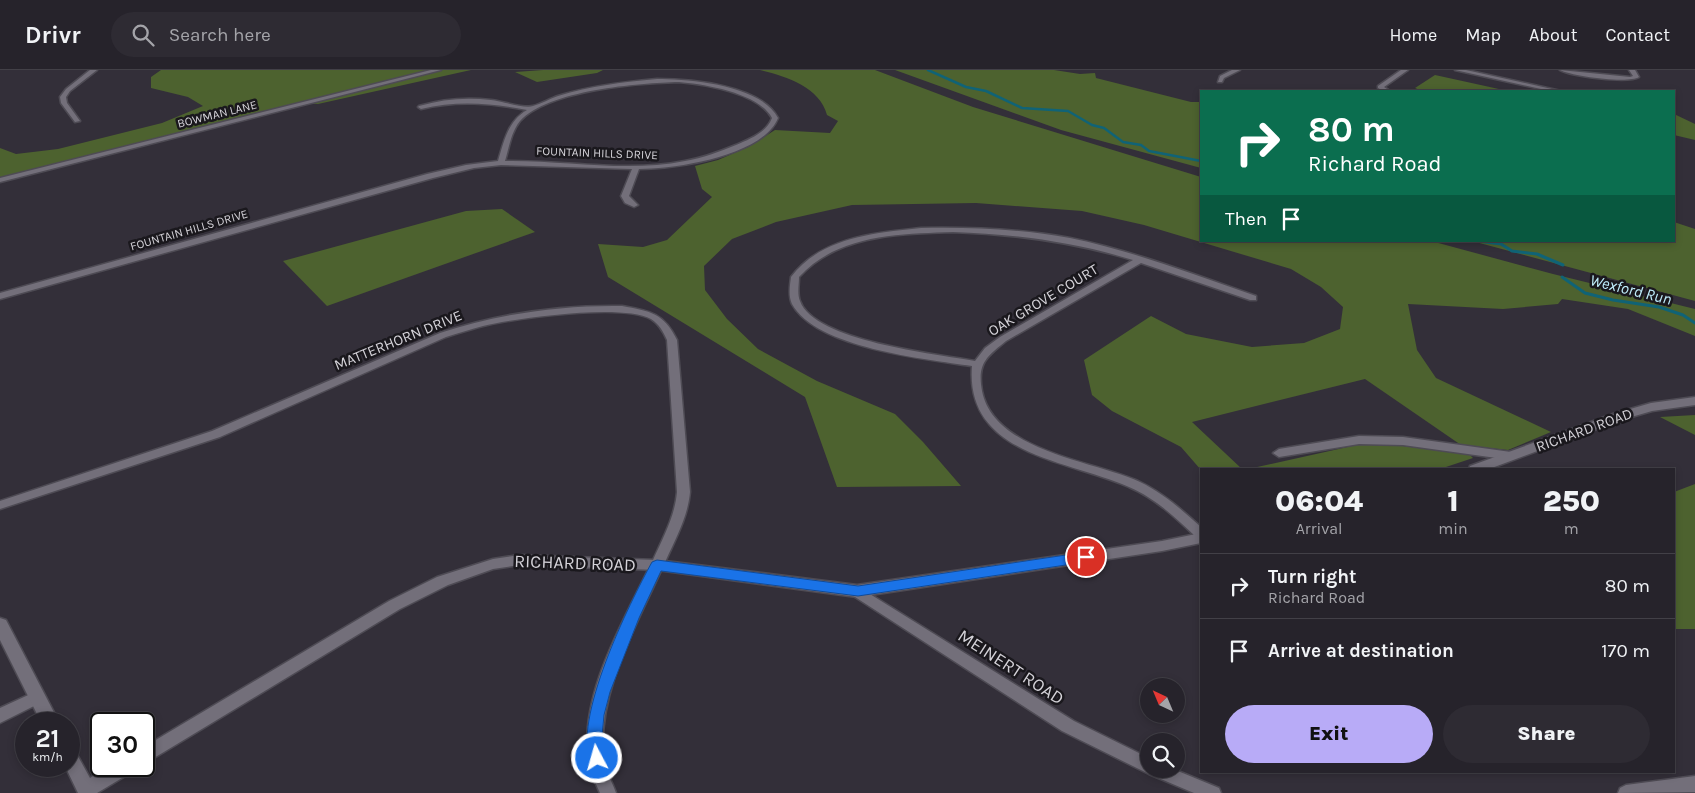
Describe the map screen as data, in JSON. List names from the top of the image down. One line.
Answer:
{"streets":{"street":["BOWMAN LANE","FOUNTAIN HILLS DRIVE","OAK GROVE COURT","MATTERHORN DRIVE","RICHARD ROAD","MEINERT ROAD"]},"crossings":[["MATTERHORN DRIVE","RICHARD ROAD"],["RICHARD ROAD","MEINERT ROAD"]],"water":["Wexford Run"],"north":"top left","page":{"header":"Drivr","search":"Search here","nav":["Home","Map","About","Contact"],"turn":["80 m","Richard Road"],"then":"Then","eta":["06:04","Arrival","1","min","250","m"],"list":[{"name":"Turn right","note":"Richard Road","value":"80 m"},{"name":"Arrive at destination","value":"170 m"}],"buttons":["Exit","Share"],"speed":"21 km/h","limit":"30"}}
